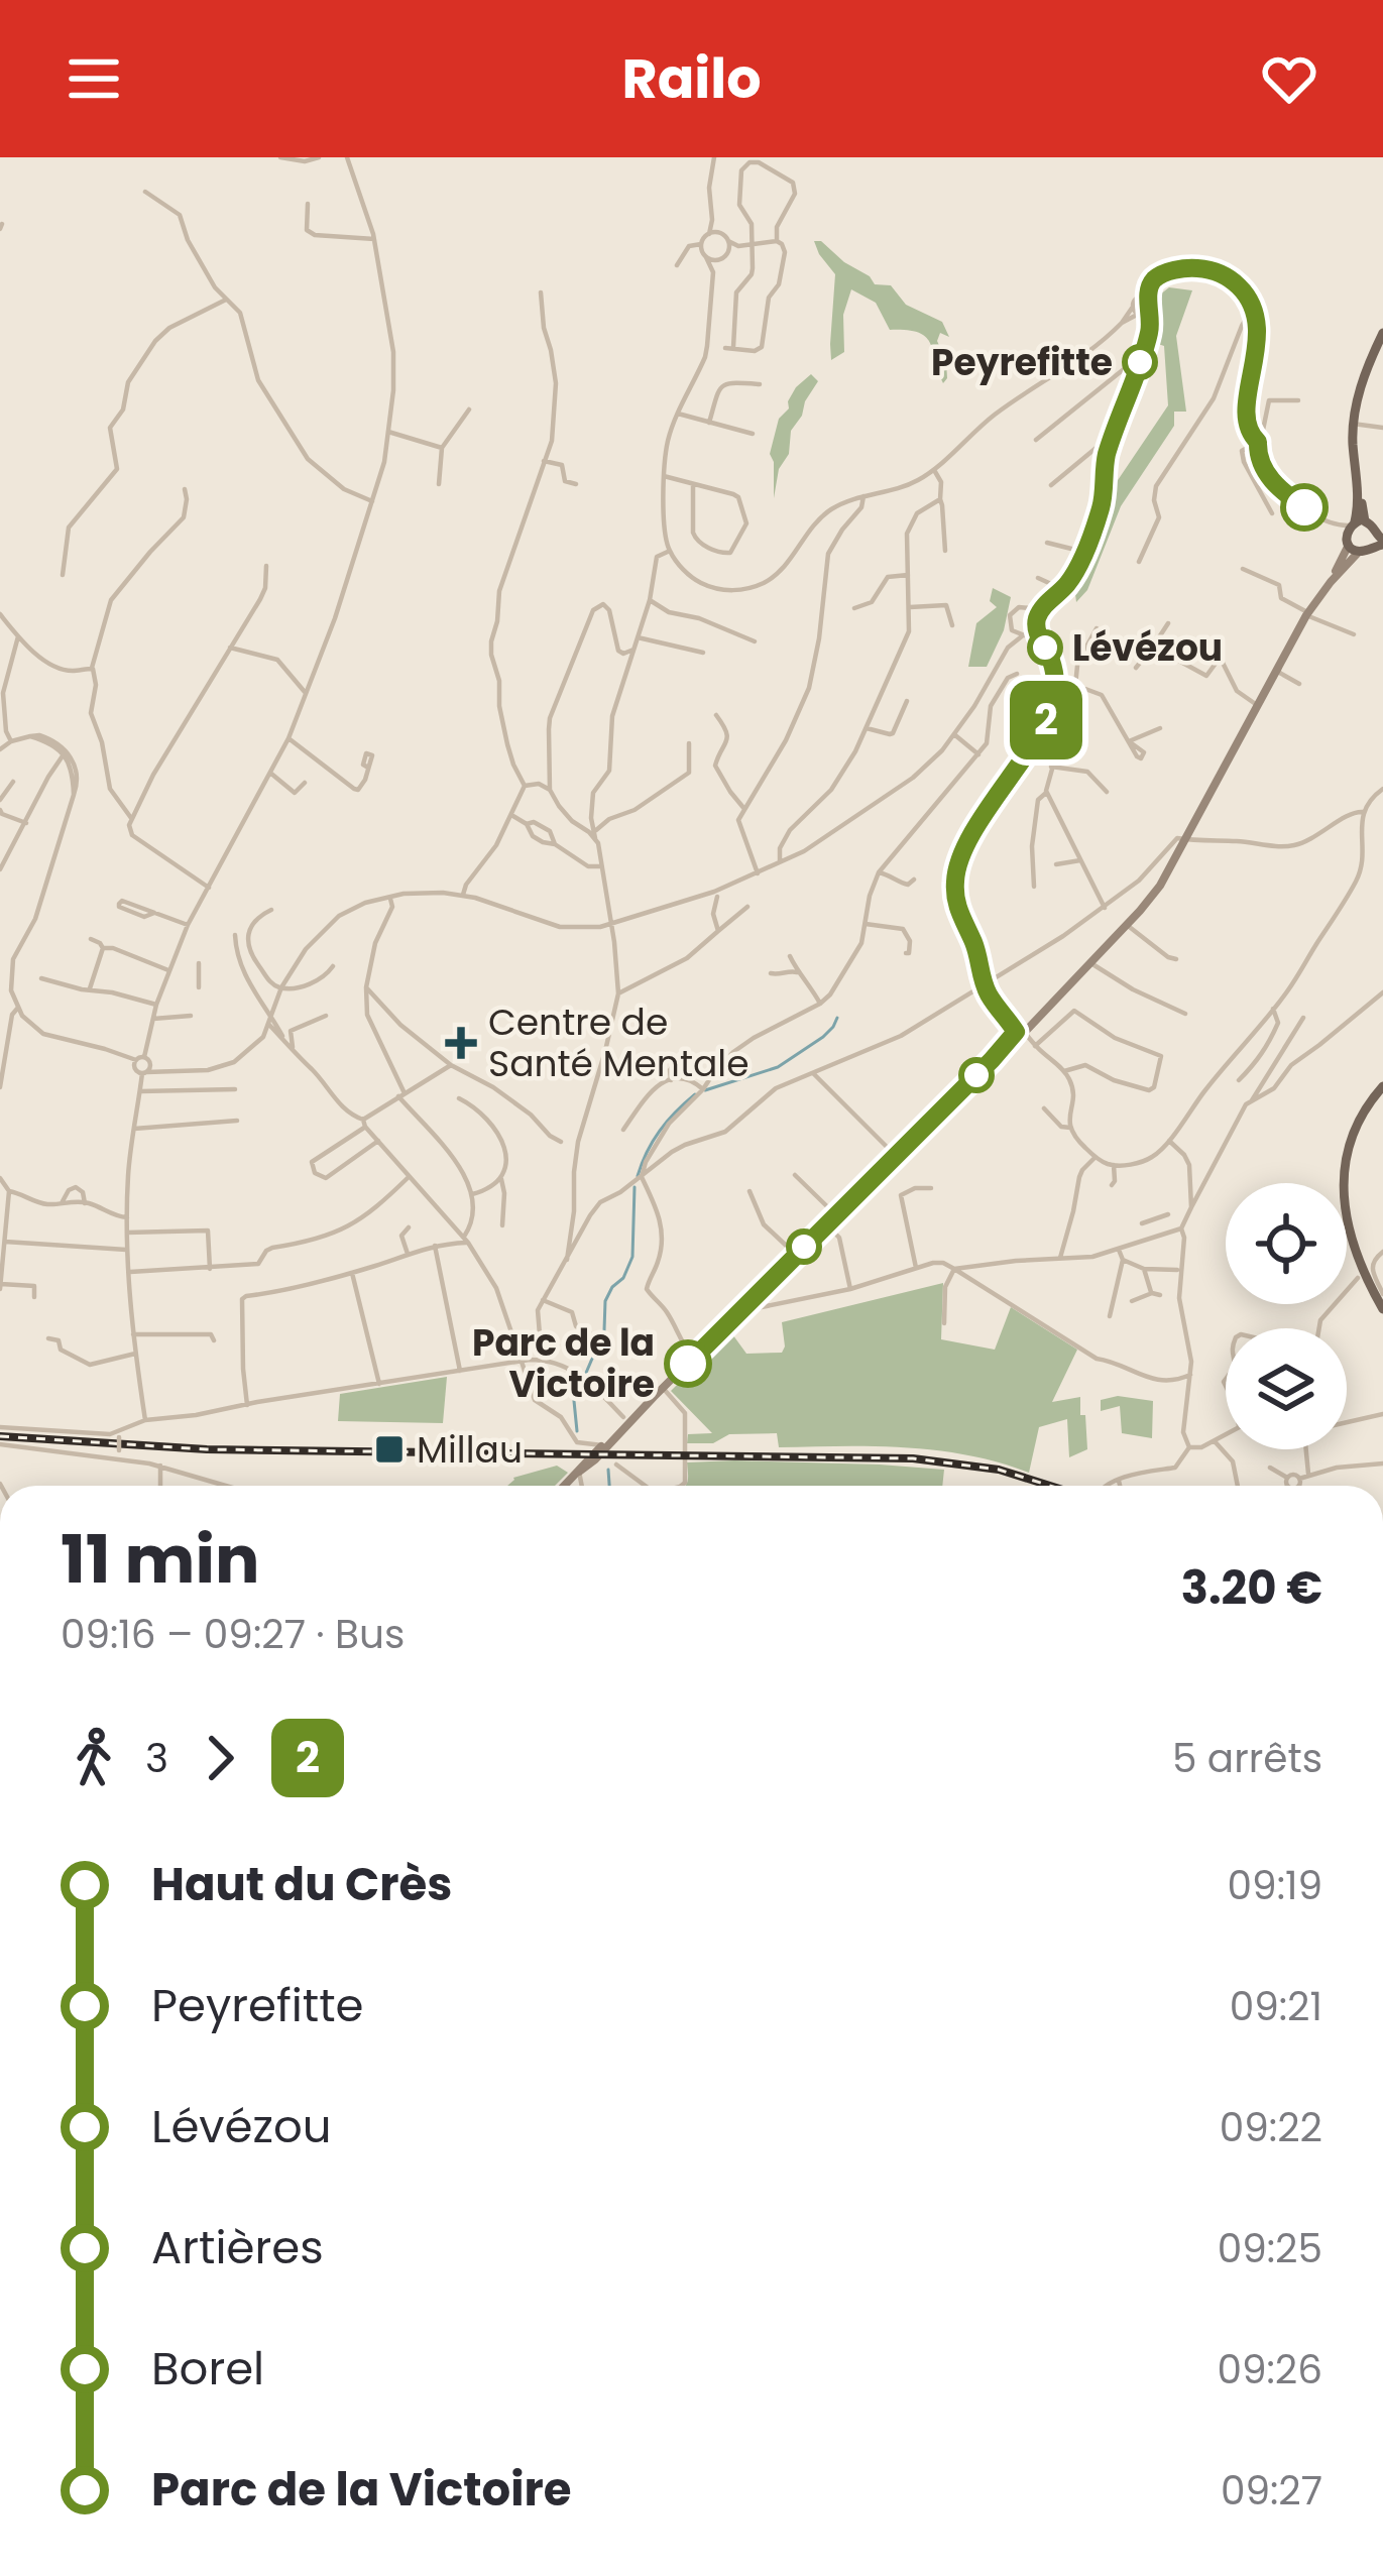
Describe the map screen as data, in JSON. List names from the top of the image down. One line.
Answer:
{"places":{"other":["Peyrefitte","Lévézou","Parc de la Victoire"],"health":["Centre de Santé Mentale"],"transit":["Millau"]},"lines":["bus line 2"],"page":{"header":"Railo","on_map":"2","heading":["11 min","09:16 – 09:27 · Bus","3.20 €"],"legs":["3","2","5 arrêts"],"list":[{"name":"Haut du Crès","value":"09:19"},{"name":"Peyrefitte","value":"09:21"},{"name":"Lévézou","value":"09:22"},{"name":"Artières","value":"09:25"},{"name":"Borel","value":"09:26"},{"name":"Parc de la Victoire","value":"09:27"}]}}
